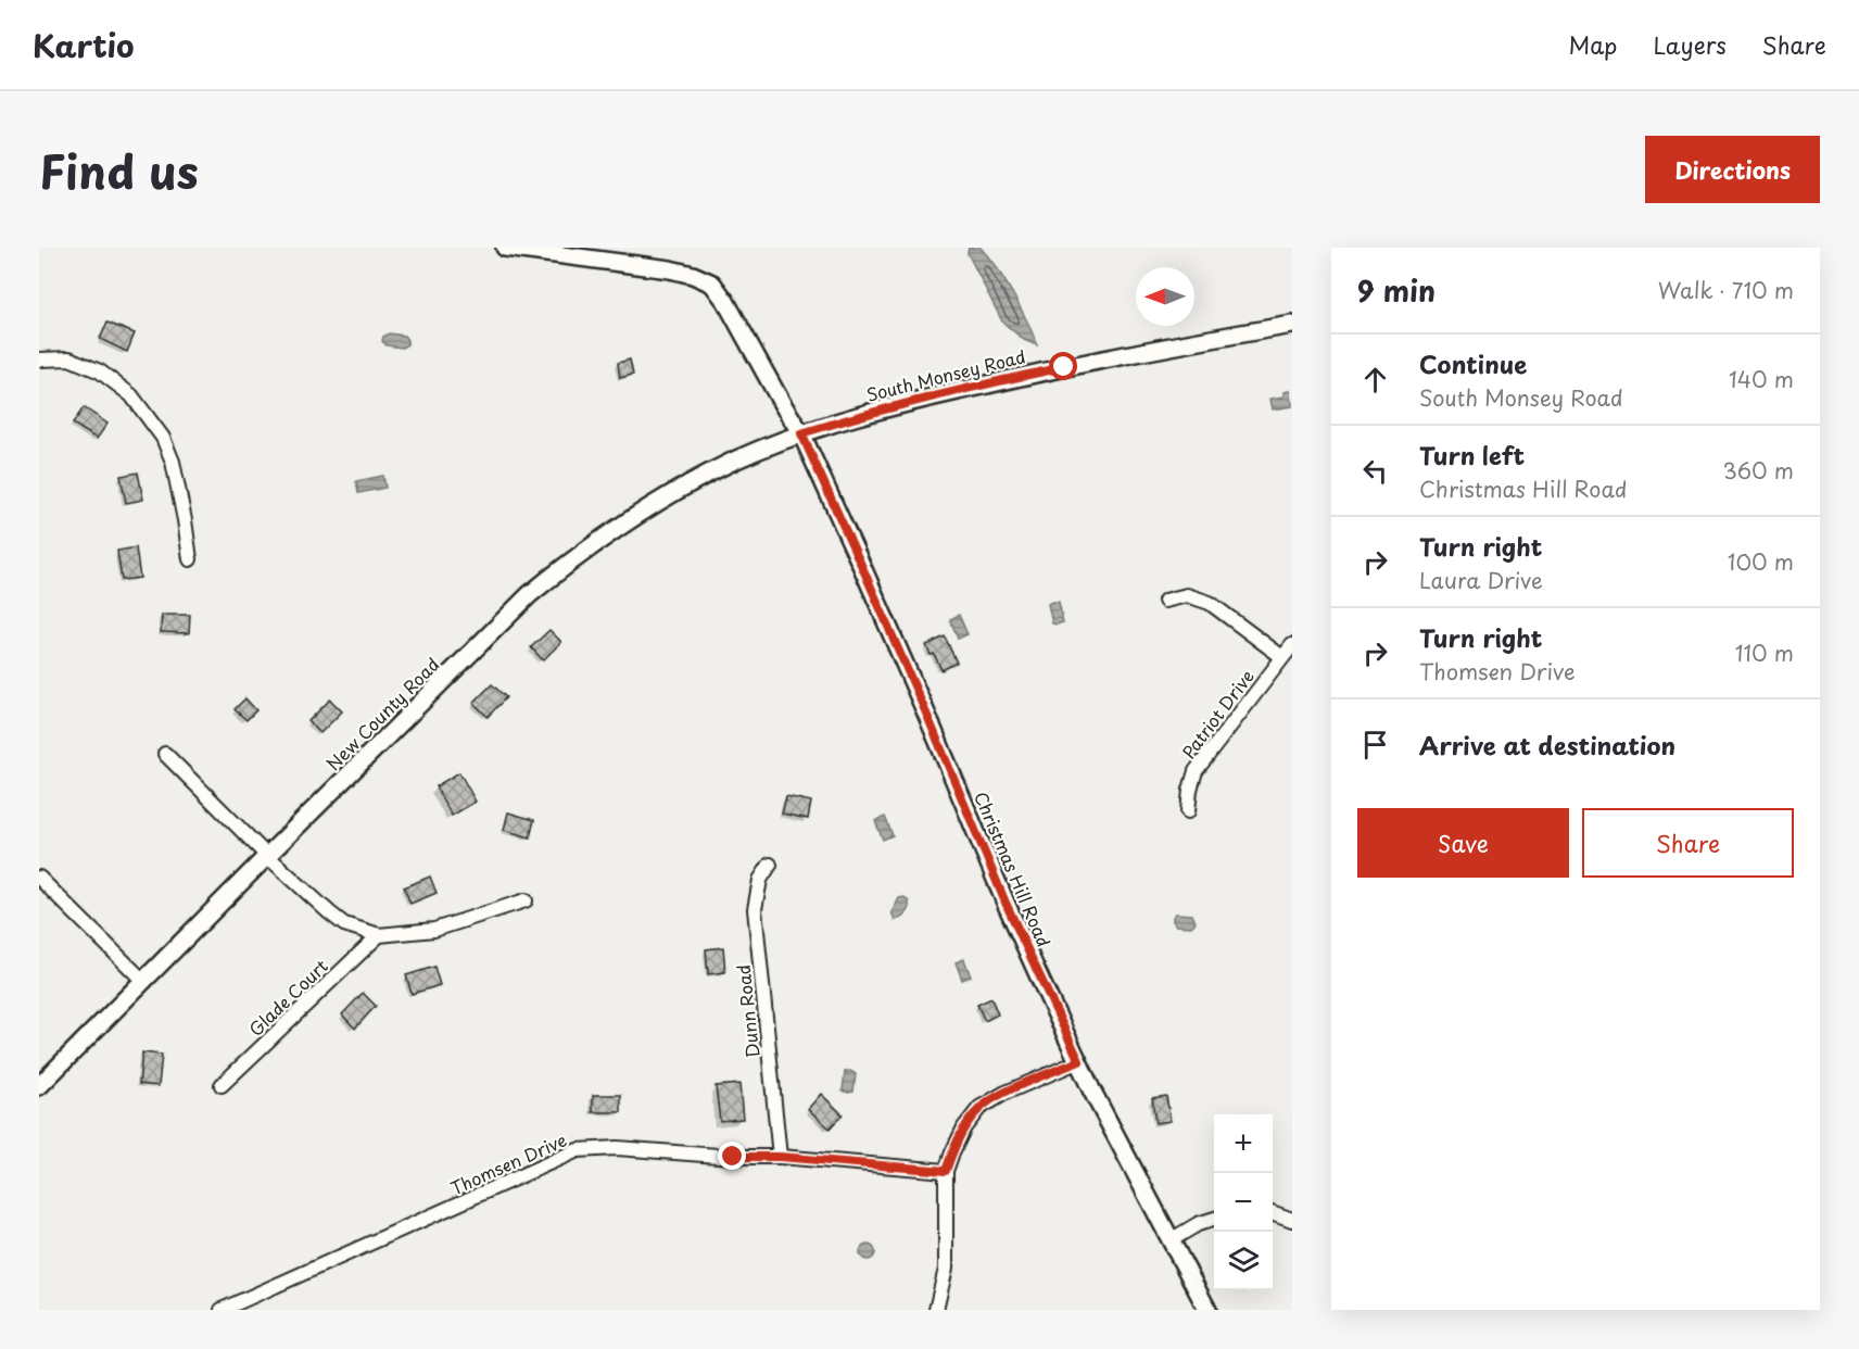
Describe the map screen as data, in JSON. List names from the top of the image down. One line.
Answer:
{"streets":{"street":["South Monsey Road","New County Road","Patriot Drive","Christmas Hill Road","Glade Court","Dunn Road","Thomsen Drive"]},"crossings":[["South Monsey Road","New County Road"],["South Monsey Road","Christmas Hill Road"],["New County Road","Christmas Hill Road"],["Dunn Road","Thomsen Drive"]],"north":"left","page":{"header":"Kartio","nav":["Map","Layers","Share"],"title":"Find us","buttons":["Directions",["Save","Share"]],"heading":["9 min","Walk · 710 m"],"list":[["Continue","South Monsey Road","140 m"],["Turn left","Christmas Hill Road","360 m"],["Turn right","Laura Drive","100 m"],["Turn right","Thomsen Drive","110 m"],"Arrive at destination"],"map_buttons":["+","−"]}}
